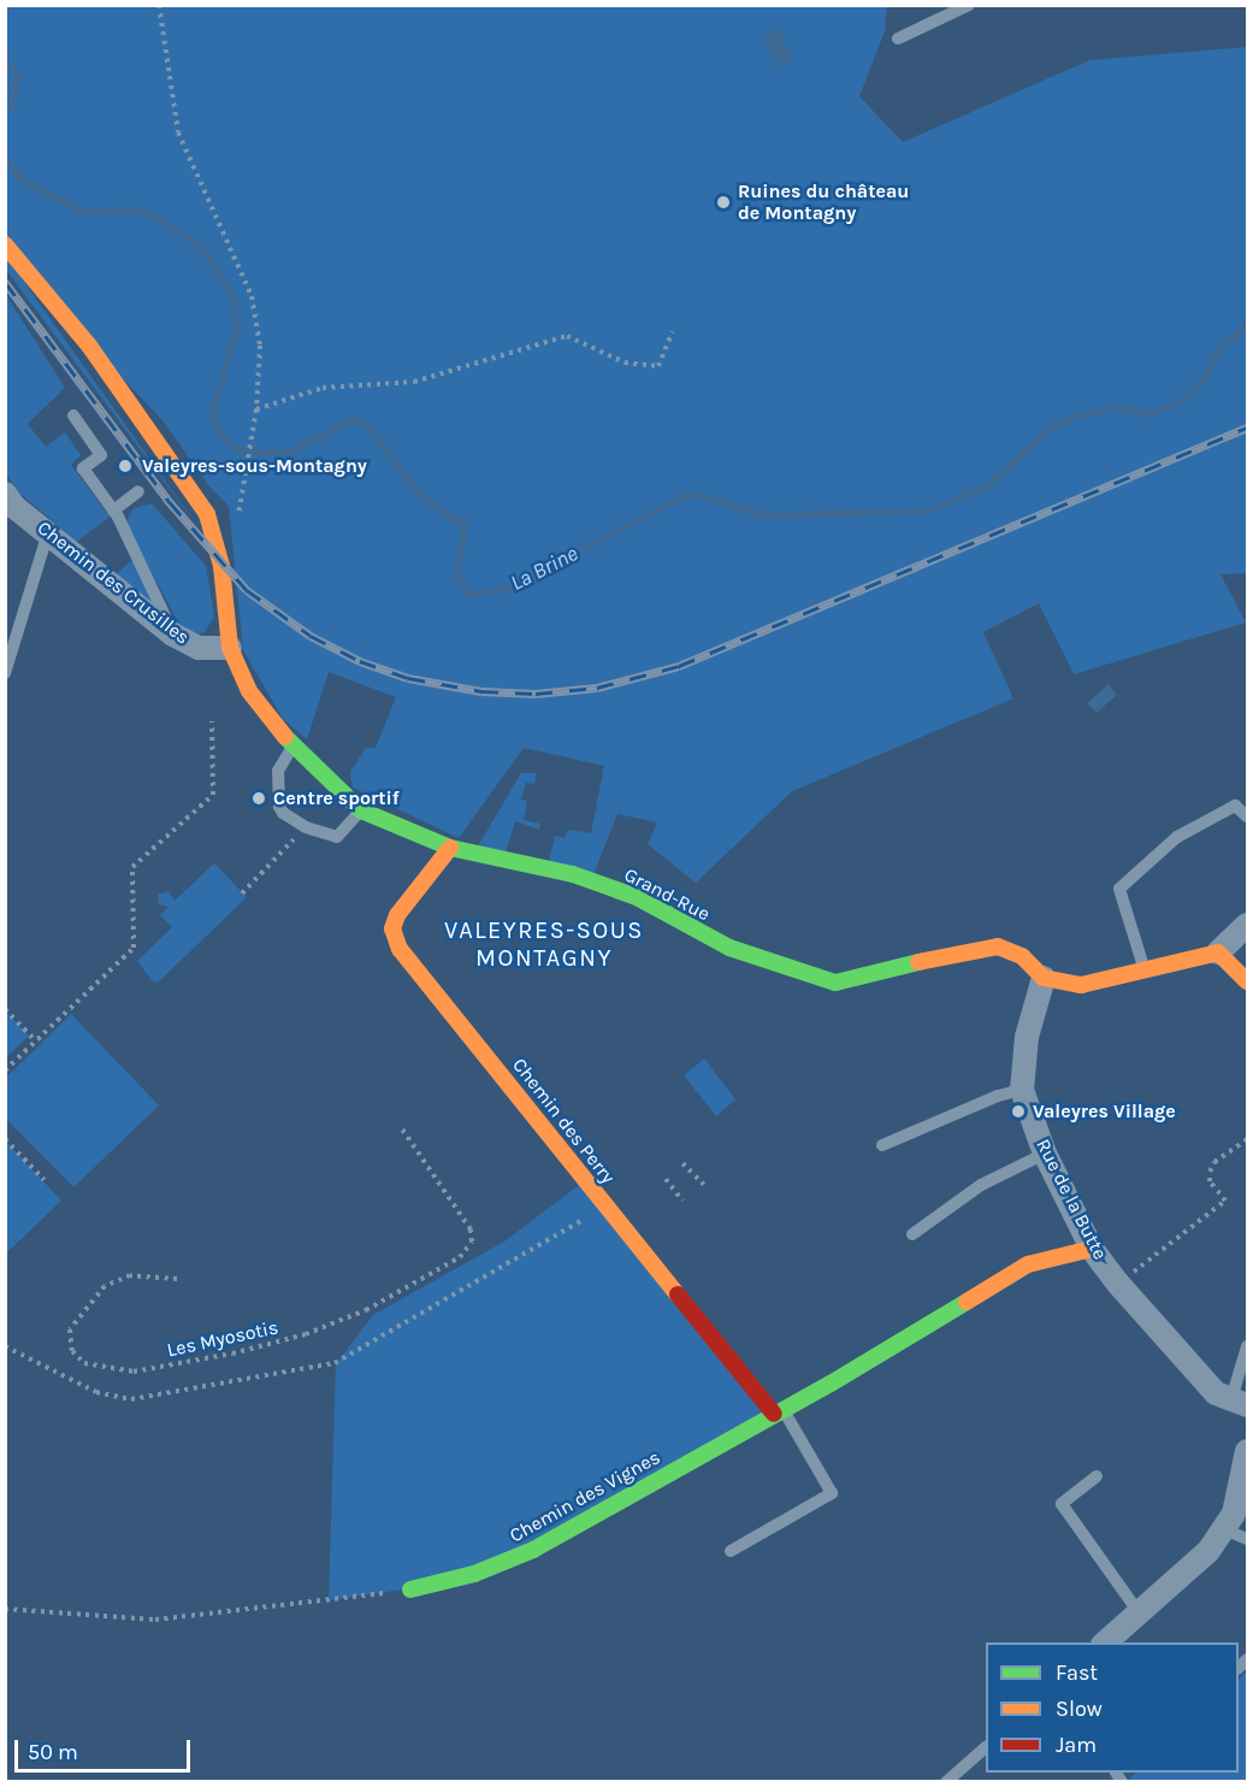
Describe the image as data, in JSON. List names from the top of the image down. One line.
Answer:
{"streets":{"street":["Chemin des Crusilles","Grand-Rue","Chemin des Perry","Rue de la Butte","Chemin des Vignes"],"path":["Les Myosotis"]},"crossings":[["Chemin des Crusilles","Grand-Rue"],["Grand-Rue","Chemin des Perry"],["Grand-Rue","Rue de la Butte"],["Chemin des Perry","Chemin des Vignes"],["Rue de la Butte","Chemin des Vignes"]],"districts":["VALEYRES-SOUS MONTAGNY"],"water":["La Brine"],"places":["Ruines du château de Montagny","Valeyres-sous-Montagny","Centre sportif","Valeyres Village"],"legend":["Fast","Slow","Jam"],"scale_bar":"50 m"}
